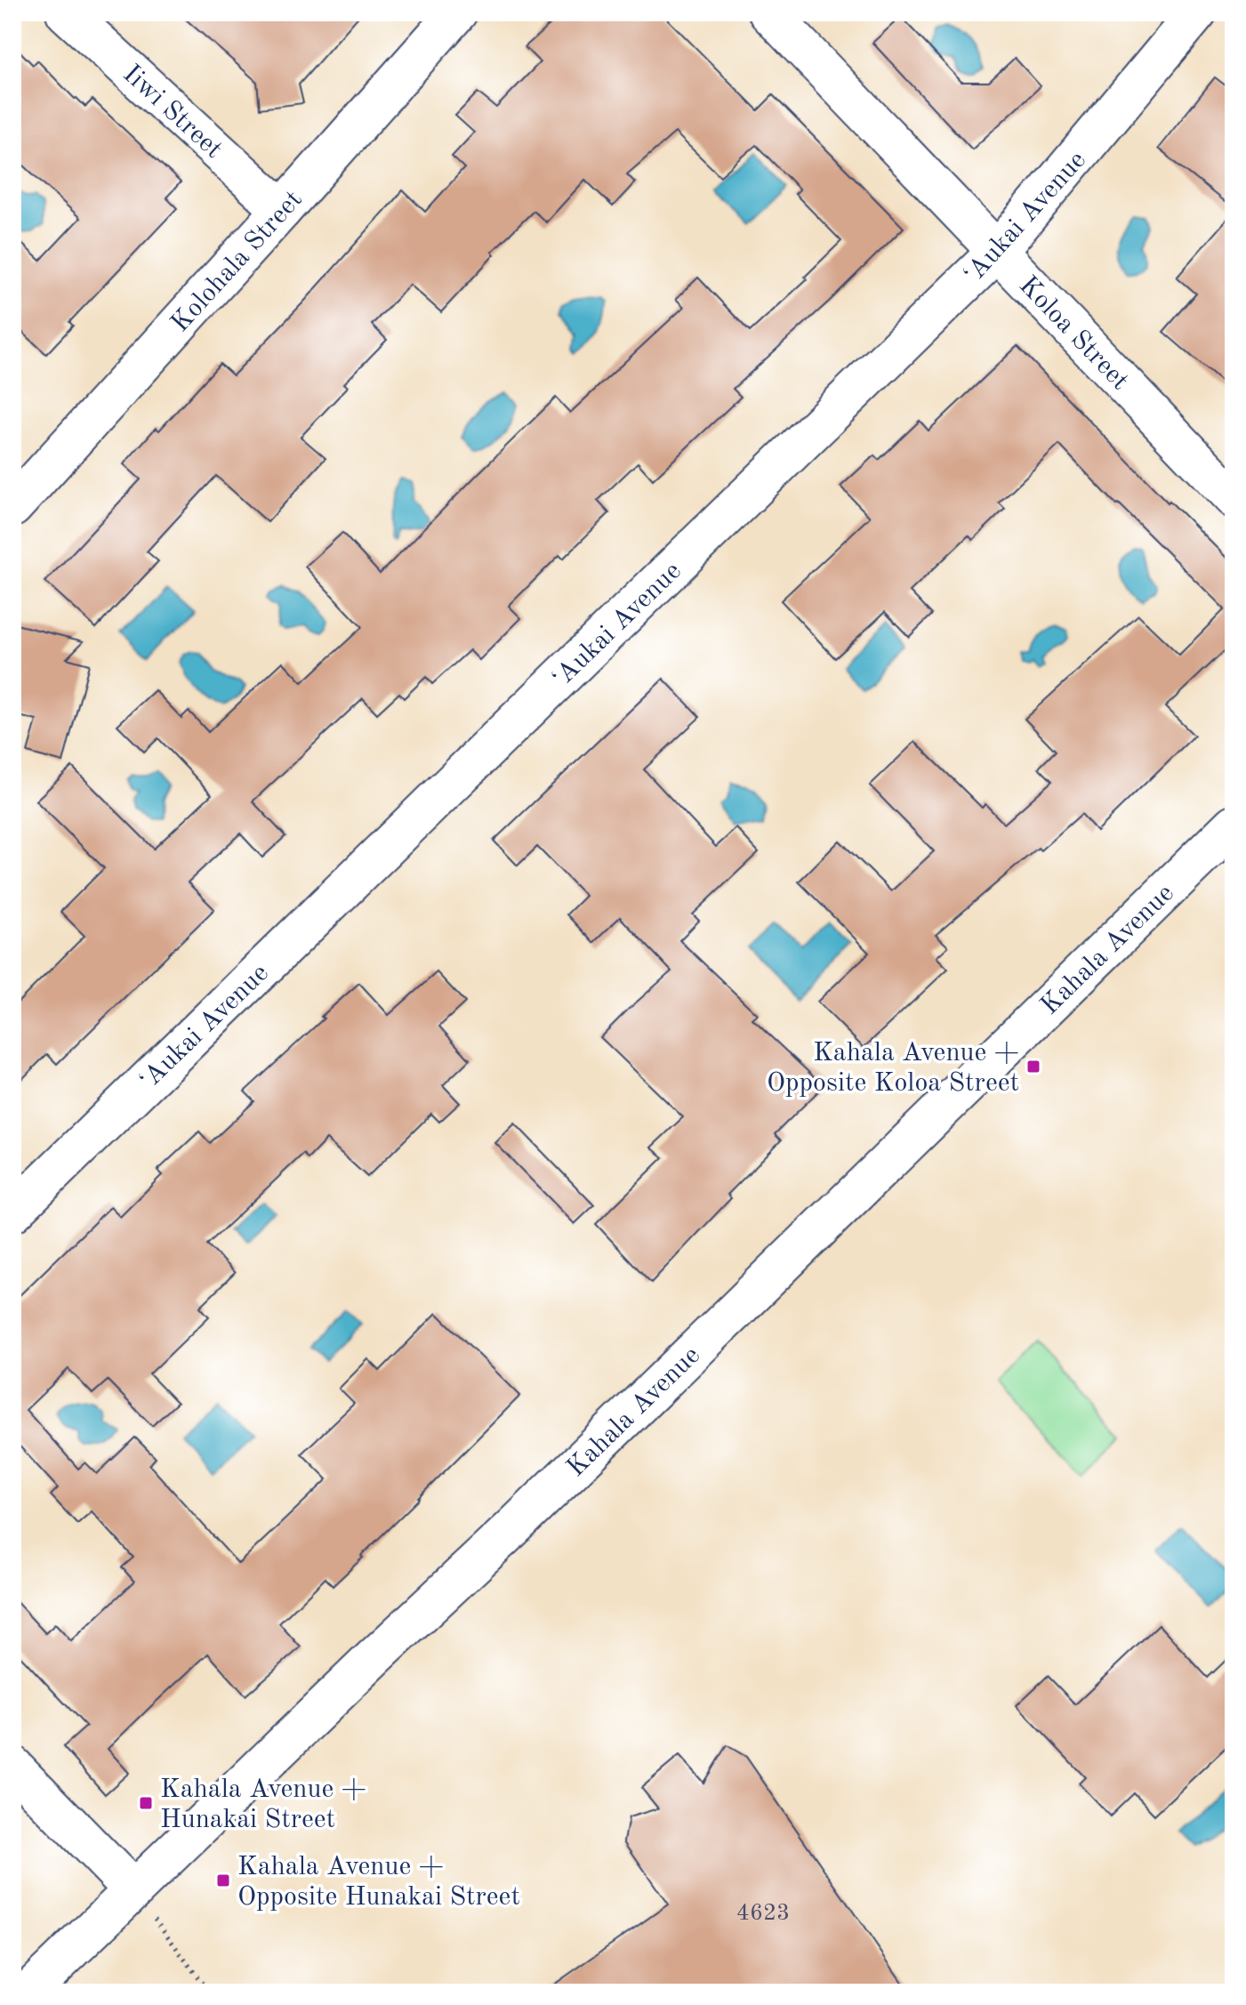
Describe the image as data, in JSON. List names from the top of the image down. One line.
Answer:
{"streets":{"street":["Iiwi Street","ʻAukai Avenue","Kolohala Street","Koloa Street","Kahala Avenue"]},"crossings":[["Iiwi Street","Kolohala Street"],["ʻAukai Avenue","Koloa Street"]],"places":{"transit":["Kahala Avenue + Opposite Koloa Street","Kahala Avenue + Hunakai Street","Kahala Avenue + Opposite Hunakai Street"]},"house_numbers":["4623"]}
